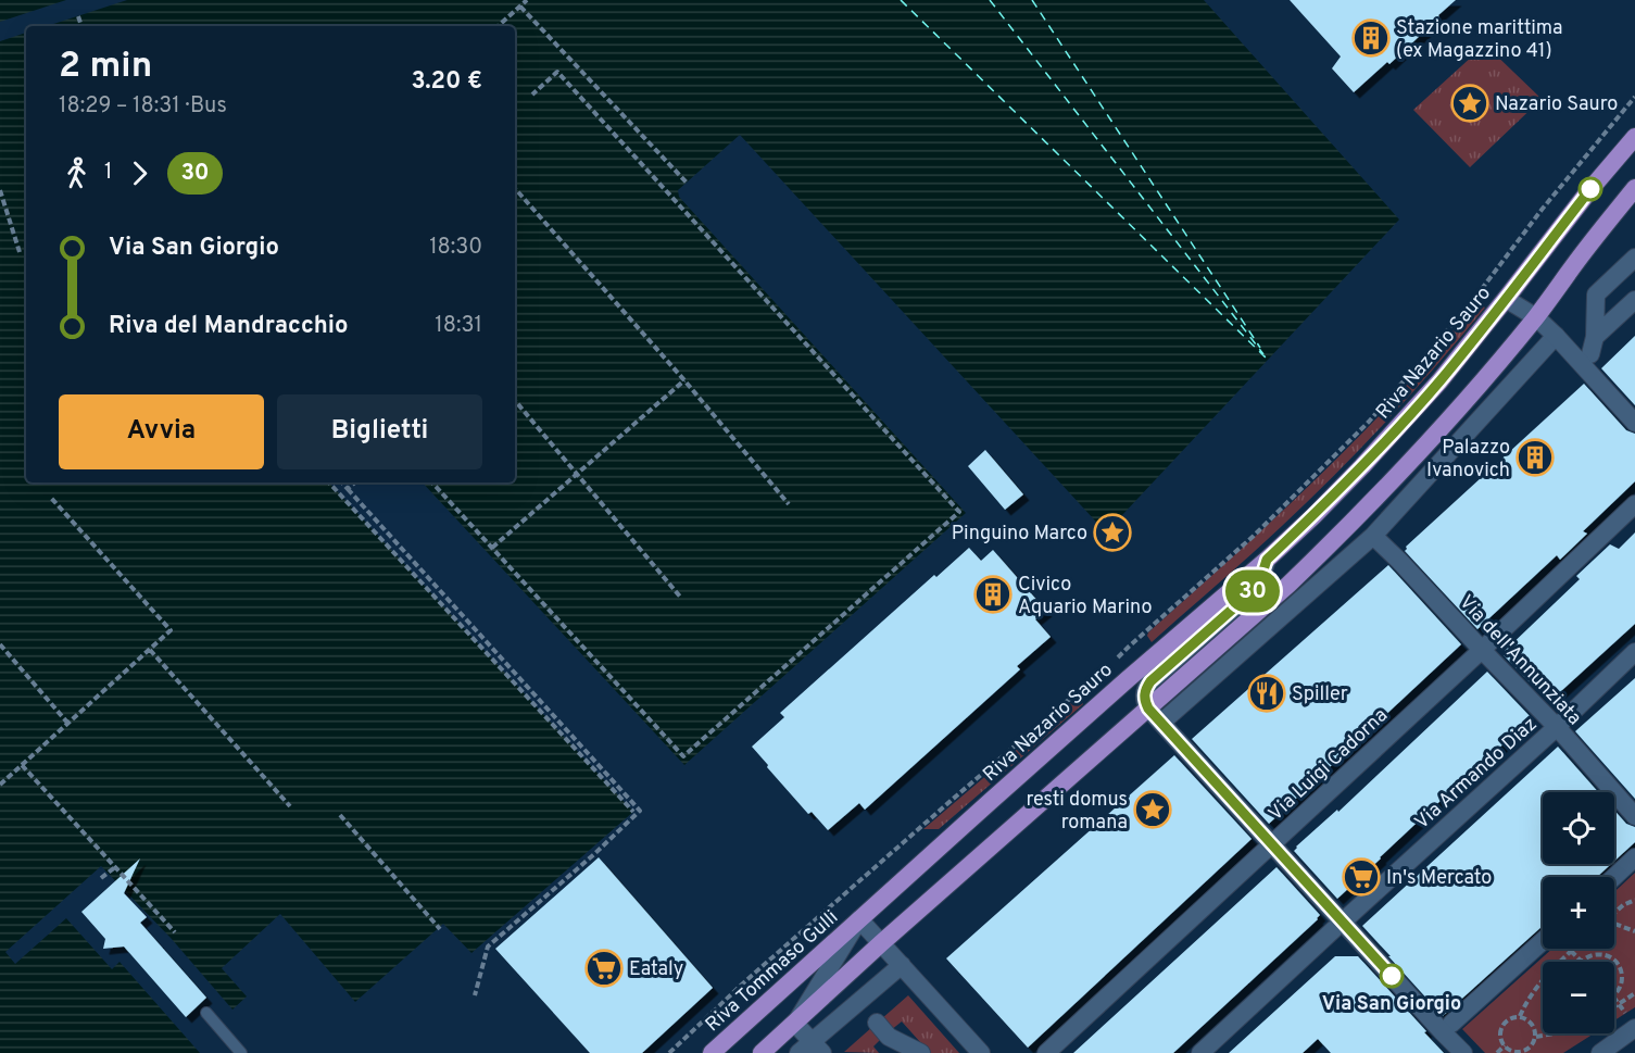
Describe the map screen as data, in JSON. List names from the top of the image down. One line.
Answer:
{"streets":{"main road":["Riva Nazario Sauro","Riva Tommaso Gulli"],"street":["Via dell'Annunziata","Via Luigi Cadorna","Via Armando Diaz"]},"crossings":[["Riva Nazario Sauro","Riva Tommaso Gulli"],["Via dell'Annunziata","Via Luigi Cadorna"],["Via dell'Annunziata","Via Armando Diaz"]],"places":{"building":["Stazione marittima (ex Magazzino 41)","Palazzo Ivanovich","Civico Aquario Marino"],"place":["Nazario Sauro","Pinguino Marco","resti domus romana"],"restaurant":["Spiller"],"supermarket":["In's Mercato","Eataly"],"other":["Via San Giorgio"]},"lines":["bus line 30"],"page":{"on_map":"30","heading":["2 min","18:29 – 18:31 · Bus","3.20 €"],"legs":["1","30"],"list":[{"name":"Via San Giorgio","value":"18:30"},{"name":"Riva del Mandracchio","value":"18:31"}],"buttons":["Avvia","Biglietti"],"map_buttons":["+","−"]}}
